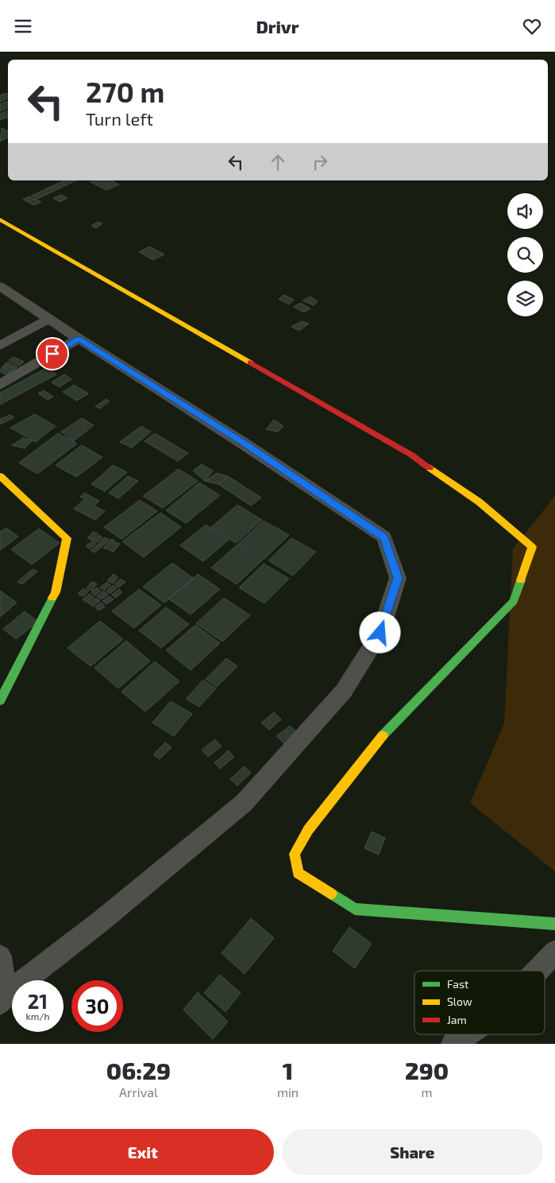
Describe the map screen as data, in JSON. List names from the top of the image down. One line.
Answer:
{"legend":["Fast","Slow","Jam"],"page":{"header":"Drivr","turn":["270 m","Turn left"],"speed":"21 km/h","limit":"30","eta":["06:29","Arrival","1","min","290","m"],"buttons":["Exit","Share"]}}
